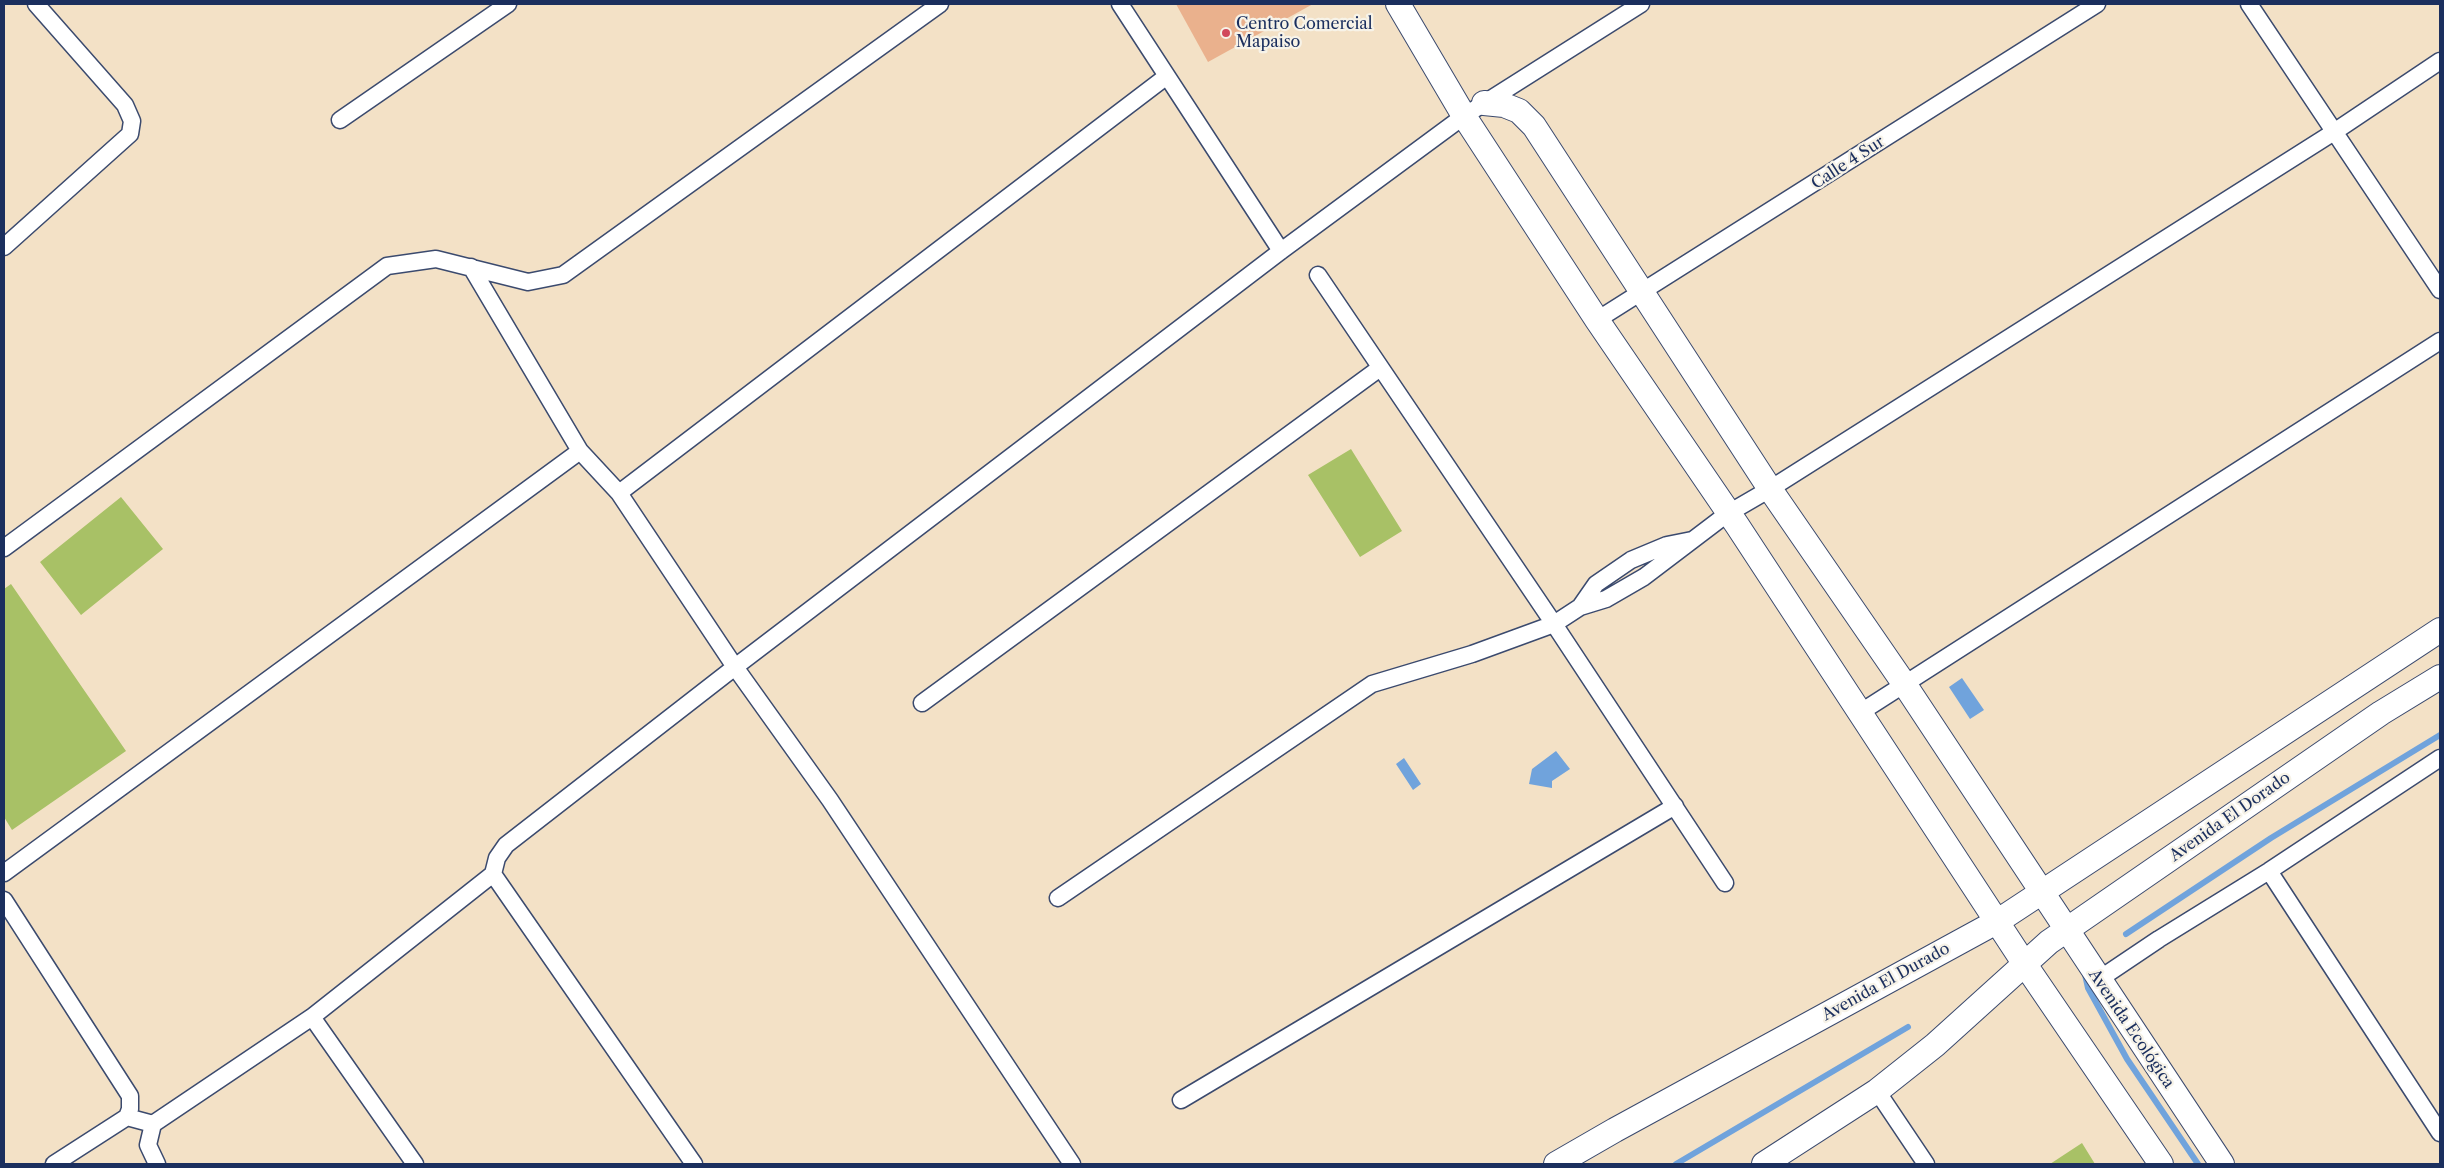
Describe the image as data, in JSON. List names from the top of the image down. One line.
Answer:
{"streets":{"street":["Calle 4 Sur","Avenida El Dorado","Avenida El Durado","Avenida Ecológica"]},"crossings":[["Calle 4 Sur","Avenida Ecológica"],["Avenida El Dorado","Avenida Ecológica"],["Avenida El Durado","Avenida Ecológica"]],"places":["Centro Comercial Mapaiso"]}
